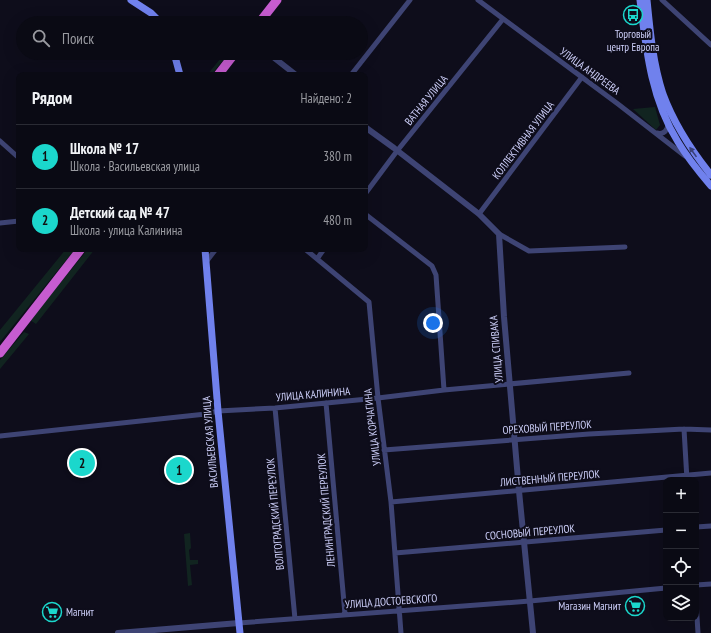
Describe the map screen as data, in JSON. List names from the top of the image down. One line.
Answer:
{"streets":{"main road":["ВАСИЛЬЕВСКАЯ УЛИЦА"],"street":["УЛИЦА АНДРЕЕВА","ВАТНАЯ УЛИЦА","КОЛЛЕКТИВНАЯ УЛИЦА","УЛИЦА СПИВАКА","УЛИЦА КАЛИНИНА","УЛИЦА КОРЧАГИНА","ОРЕХОВЫЙ ПЕРЕУЛОК","ЛИСТВЕННЫЙ ПЕРЕУЛОК","ЛЕНИНГРАДСКИЙ ПЕРЕУЛОК","ВОЛГОГРАДСКИЙ ПЕРЕУЛОК","СОСНОВЫЙ ПЕРЕУЛОК","УЛИЦА ДОСТОЕВСКОГО"]},"crossings":[["УЛИЦА АНДРЕЕВА","ВАТНАЯ УЛИЦА"],["УЛИЦА АНДРЕЕВА","КОЛЛЕКТИВНАЯ УЛИЦА"],["УЛИЦА СПИВАКА","УЛИЦА КАЛИНИНА"],["УЛИЦА СПИВАКА","ОРЕХОВЫЙ ПЕРЕУЛОК"],["УЛИЦА СПИВАКА","ЛИСТВЕННЫЙ ПЕРЕУЛОК"],["УЛИЦА СПИВАКА","СОСНОВЫЙ ПЕРЕУЛОК"],["УЛИЦА СПИВАКА","УЛИЦА ДОСТОЕВСКОГО"],["УЛИЦА КАЛИНИНА","УЛИЦА КОРЧАГИНА"],["УЛИЦА КАЛИНИНА","ВАСИЛЬЕВСКАЯ УЛИЦА"],["УЛИЦА КАЛИНИНА","ЛЕНИНГРАДСКИЙ ПЕРЕУЛОК"],["УЛИЦА КАЛИНИНА","ВОЛГОГРАДСКИЙ ПЕРЕУЛОК"],["УЛИЦА КОРЧАГИНА","ОРЕХОВЫЙ ПЕРЕУЛОК"],["УЛИЦА КОРЧАГИНА","ЛИСТВЕННЫЙ ПЕРЕУЛОК"],["УЛИЦА КОРЧАГИНА","СОСНОВЫЙ ПЕРЕУЛОК"],["УЛИЦА КОРЧАГИНА","УЛИЦА ДОСТОЕВСКОГО"],["ВАСИЛЬЕВСКАЯ УЛИЦА","УЛИЦА ДОСТОЕВСКОГО"],["ЛЕНИНГРАДСКИЙ ПЕРЕУЛОК","УЛИЦА ДОСТОЕВСКОГО"],["ВОЛГОГРАДСКИЙ ПЕРЕУЛОК","УЛИЦА ДОСТОЕВСКОГО"]],"places":{"bus stop":["Торговый центр Европа"],"supermarket":["Магазин Магнит","Магнит"]},"page":{"search":"Поиск","heading":["Рядом","Найдено: 2"],"list":[{"mark":"1","name":"Школа № 17","note":"Школа · Васильевская улица","value":"380 m"},{"mark":"2","name":"Детский сад № 47","note":"Школа · улица Калинина","value":"480 m"}],"pins":["2","1"],"map_buttons":["+","−"]}}
